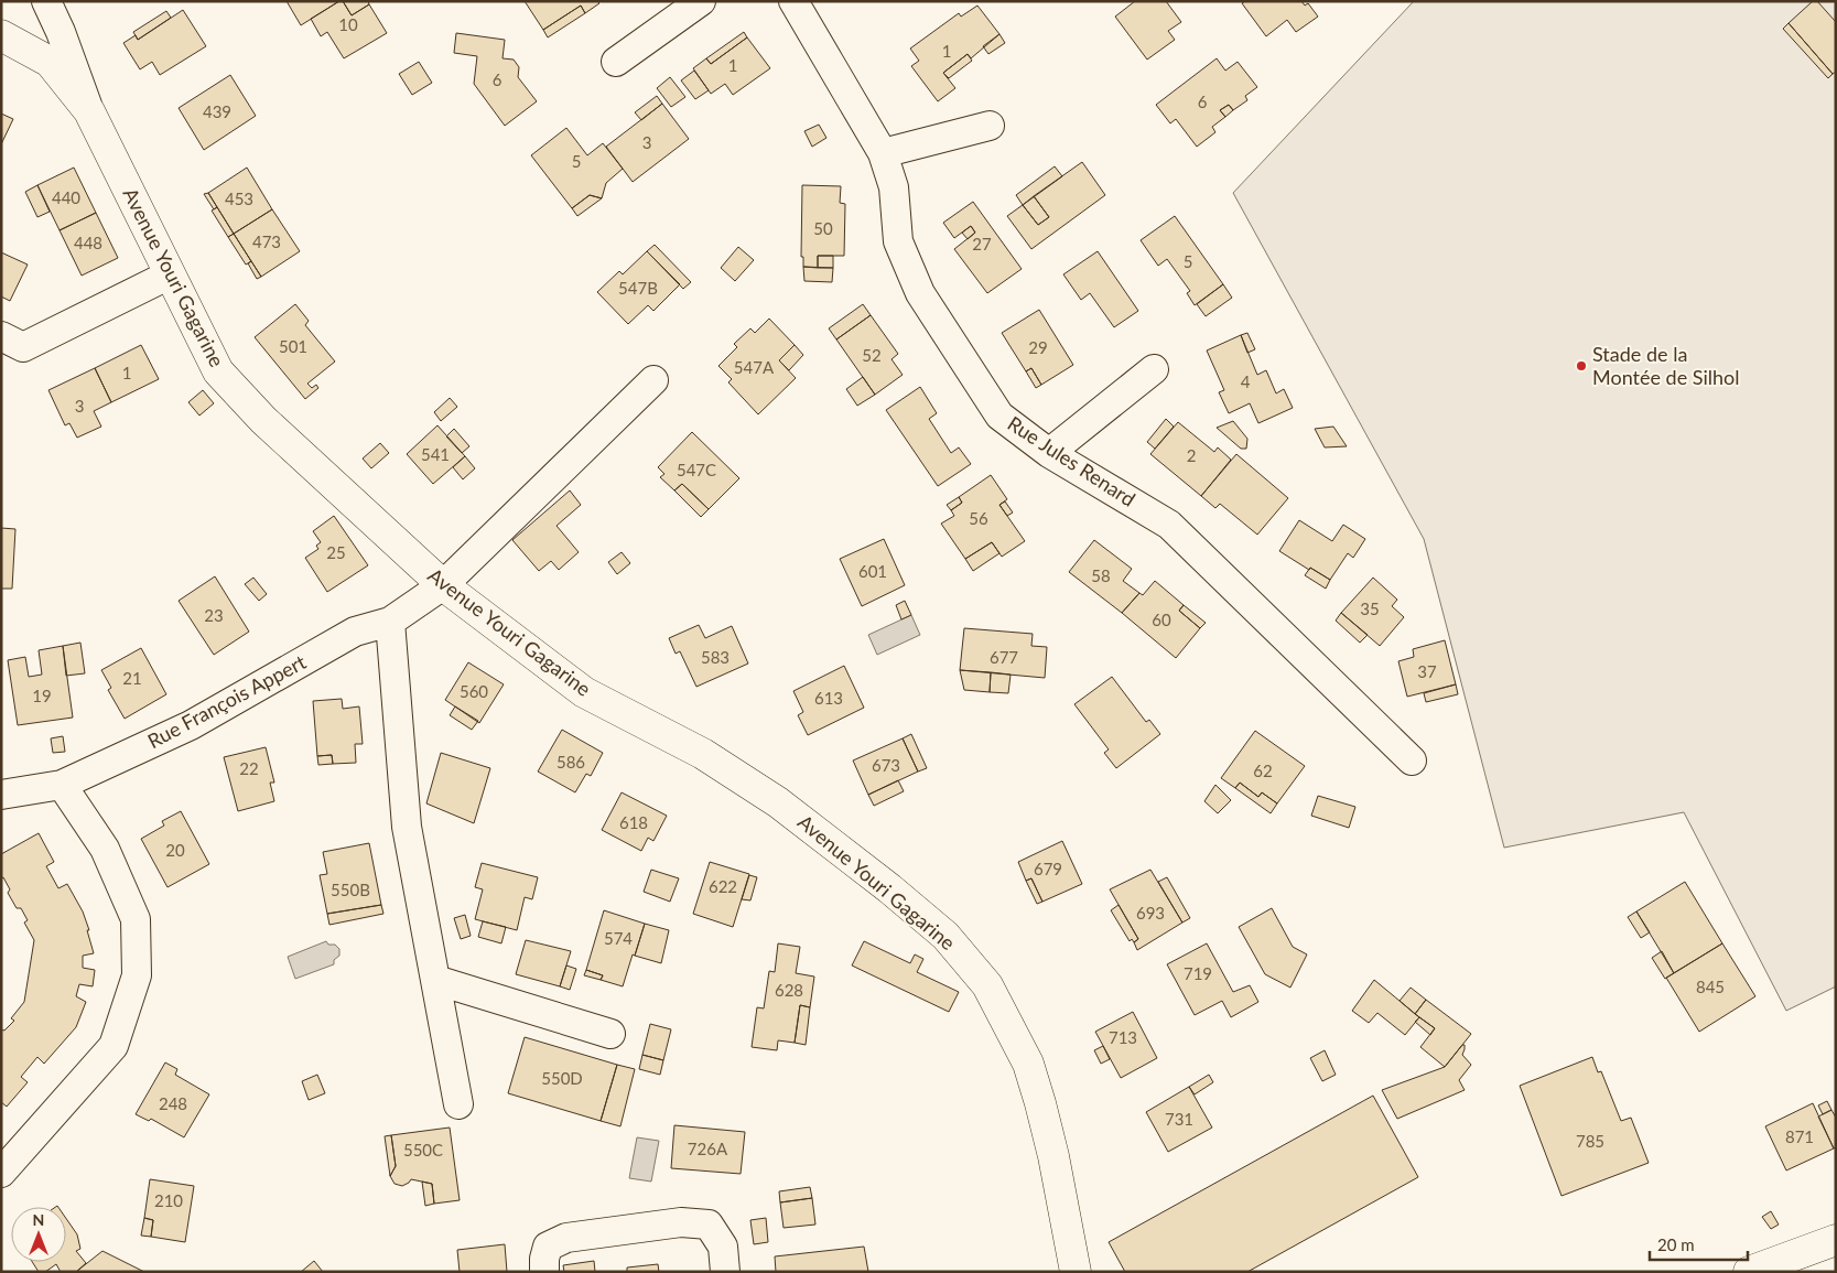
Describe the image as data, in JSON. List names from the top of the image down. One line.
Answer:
{"streets":{"street":["Avenue Youri Gagarine","Rue Jules Renard","Rue François Appert"]},"crossings":[["Avenue Youri Gagarine","Rue François Appert"]],"places":["Stade de la Montée de Silhol"],"house_numbers":["10","1","1","6","6","439","3","5","440","453","50","473","448","27","5","547B","501","29","52","547A","1","4","3","541","2","547C","56","25","601","58","35","23","60","583","677","37","21","560","19","613","586","673","22","62","618","20","679","622","550B","693","574","719","845","628","713","550D","248","731","871","785","726A","550C","210"],"scale_bar":"20 m","north":"top"}
